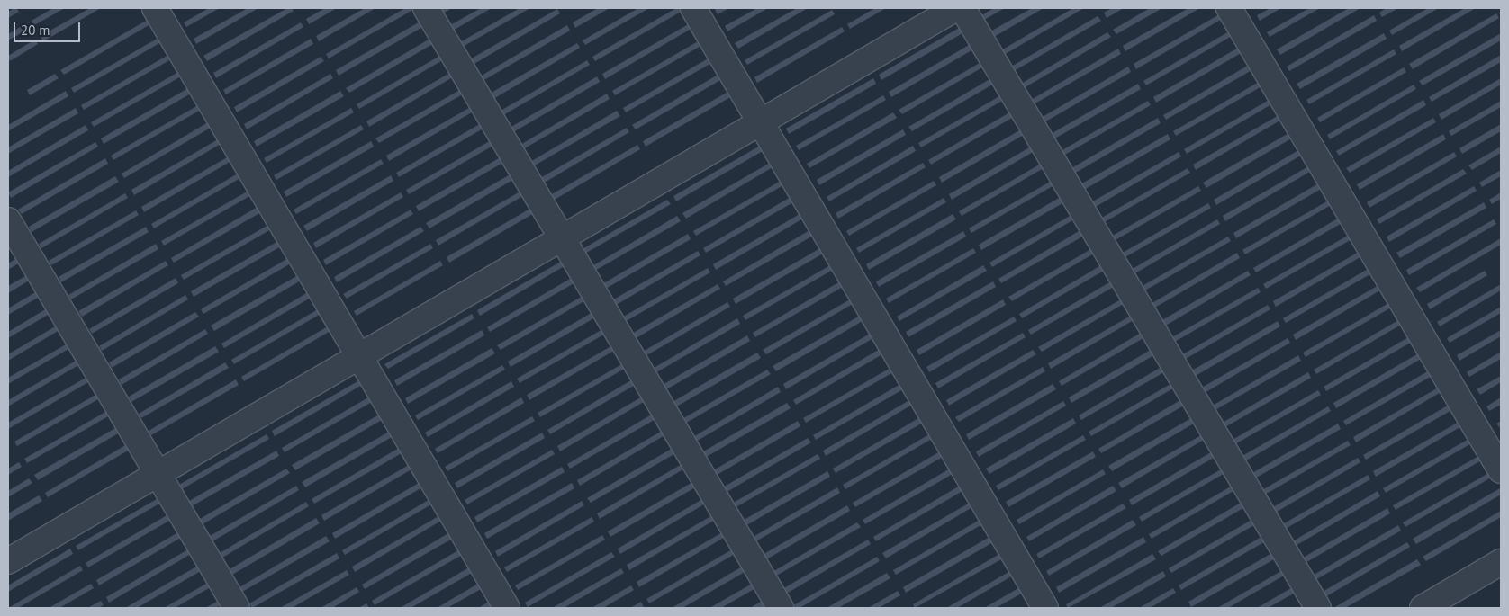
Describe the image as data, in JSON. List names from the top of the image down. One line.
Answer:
{"scale_bar":"20 m"}
